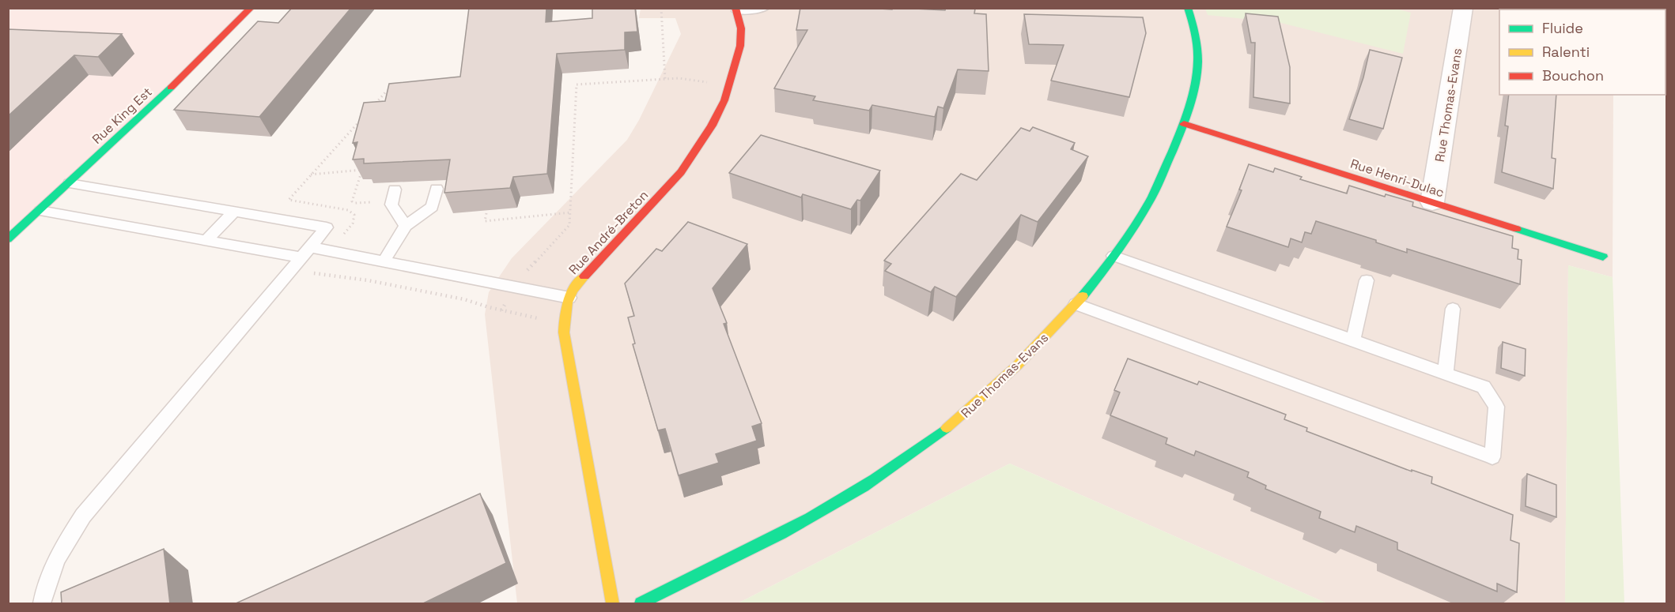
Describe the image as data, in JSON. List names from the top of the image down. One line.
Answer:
{"streets":{"street":["Rue Thomas-Evans","Rue King Est","Rue Henri-Dulac","Rue André-Breton"]},"crossings":[["Rue Thomas-Evans","Rue Henri-Dulac"]],"legend":["Fluide","Ralenti","Bouchon"]}
